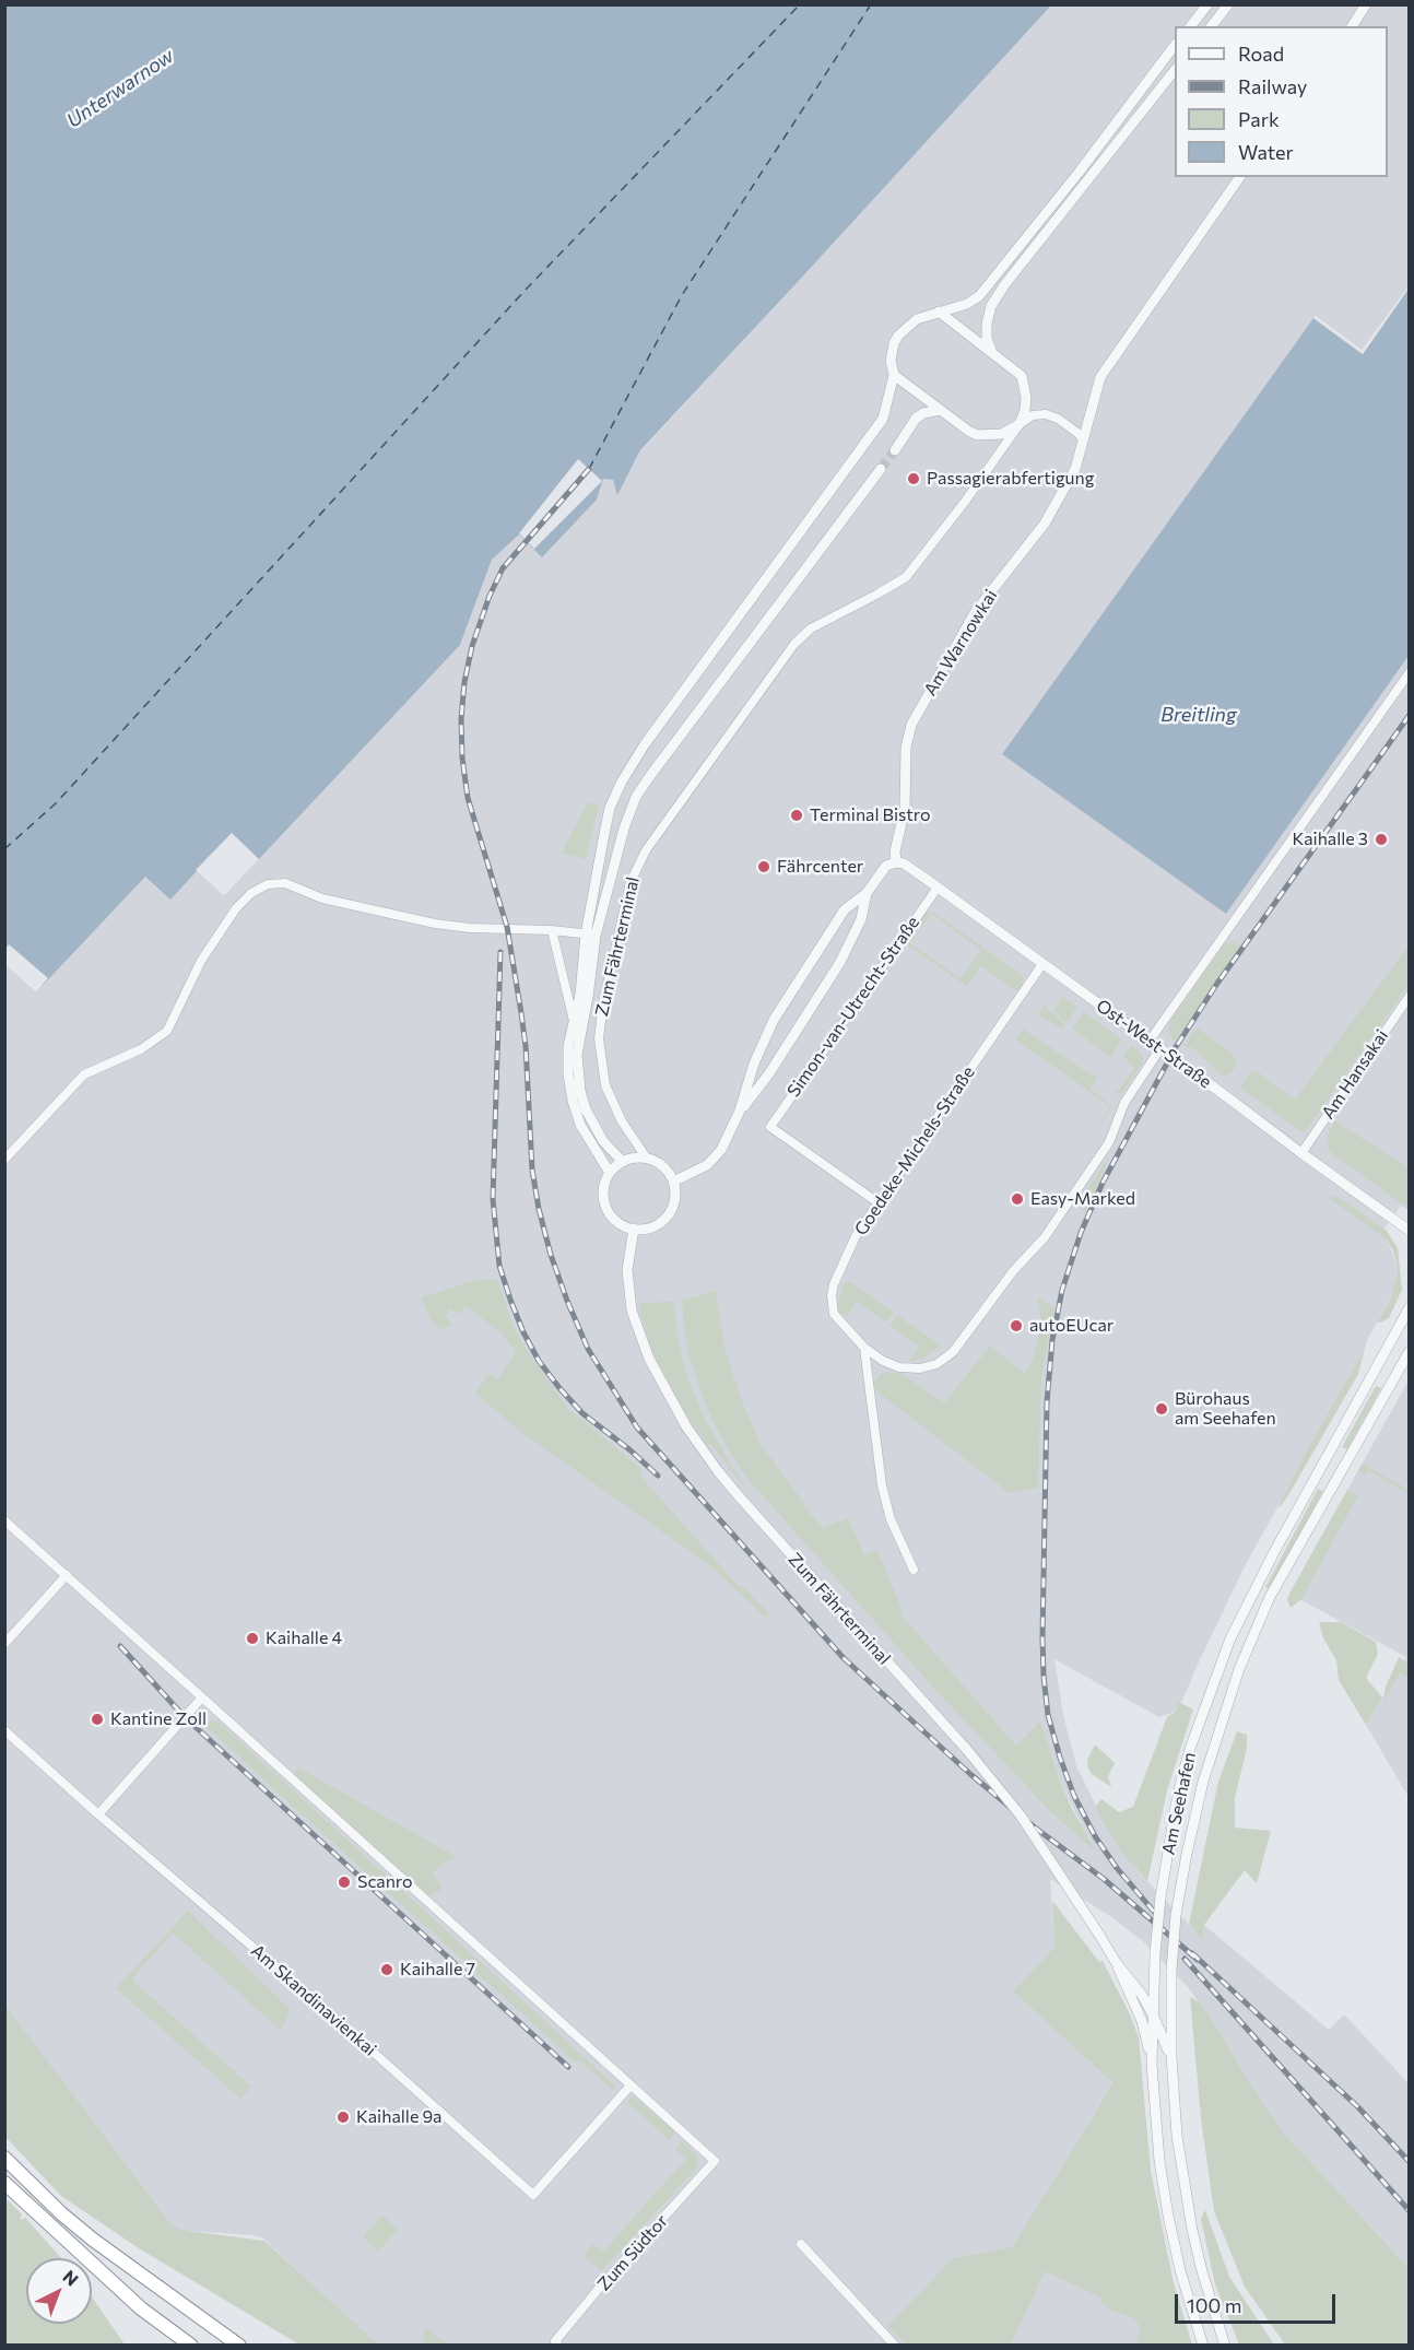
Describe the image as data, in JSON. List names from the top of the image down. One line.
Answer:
{"streets":{"street":["Am Warnowkai","Zum Fährterminal","Simon-van-Utrecht-Straße","Ost-West-Straße","Am Hansakai","Goedeke-Michels-Straße","Am Seehafen","Am Skandinavienkai","Zum Südtor"]},"crossings":[["Am Warnowkai","Ost-West-Straße"],["Zum Fährterminal","Am Seehafen"],["Simon-van-Utrecht-Straße","Ost-West-Straße"],["Simon-van-Utrecht-Straße","Goedeke-Michels-Straße"],["Ost-West-Straße","Am Hansakai"],["Ost-West-Straße","Goedeke-Michels-Straße"],["Am Skandinavienkai","Zum Südtor"]],"water":["Unterwarnow","Breitling"],"places":["Passagierabfertigung","Terminal Bistro","Kaihalle 3","Fährcenter","Easy-Marked","autoEUcar","Bürohaus am Seehafen","Kaihalle 4","Kantine Zoll","Scanro","Kaihalle 7","Kaihalle 9a"],"legend":["Road","Railway","Park","Water"],"scale_bar":"100 m","north":"top right"}
